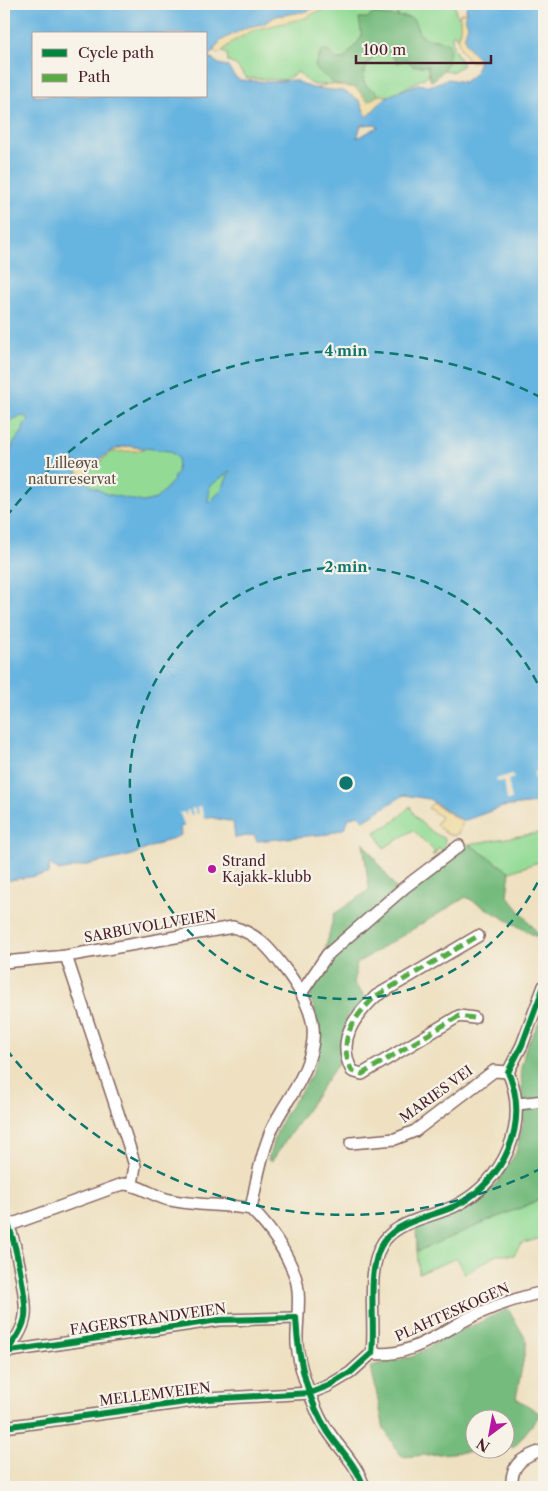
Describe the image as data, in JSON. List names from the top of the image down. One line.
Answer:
{"streets":{"street":["SARBUVOLLVEIEN","MARIES VEI","PLAHTESKOGEN","FAGERSTRANDVEIEN","MELLEMVEIEN"]},"parks":["Lilleøya naturreservat"],"places":["Strand Kajakk-klubb"],"legend":["Cycle path","Path"],"scale_bar":"100 m","north":"bottom left","rings":["4 min","2 min"]}
